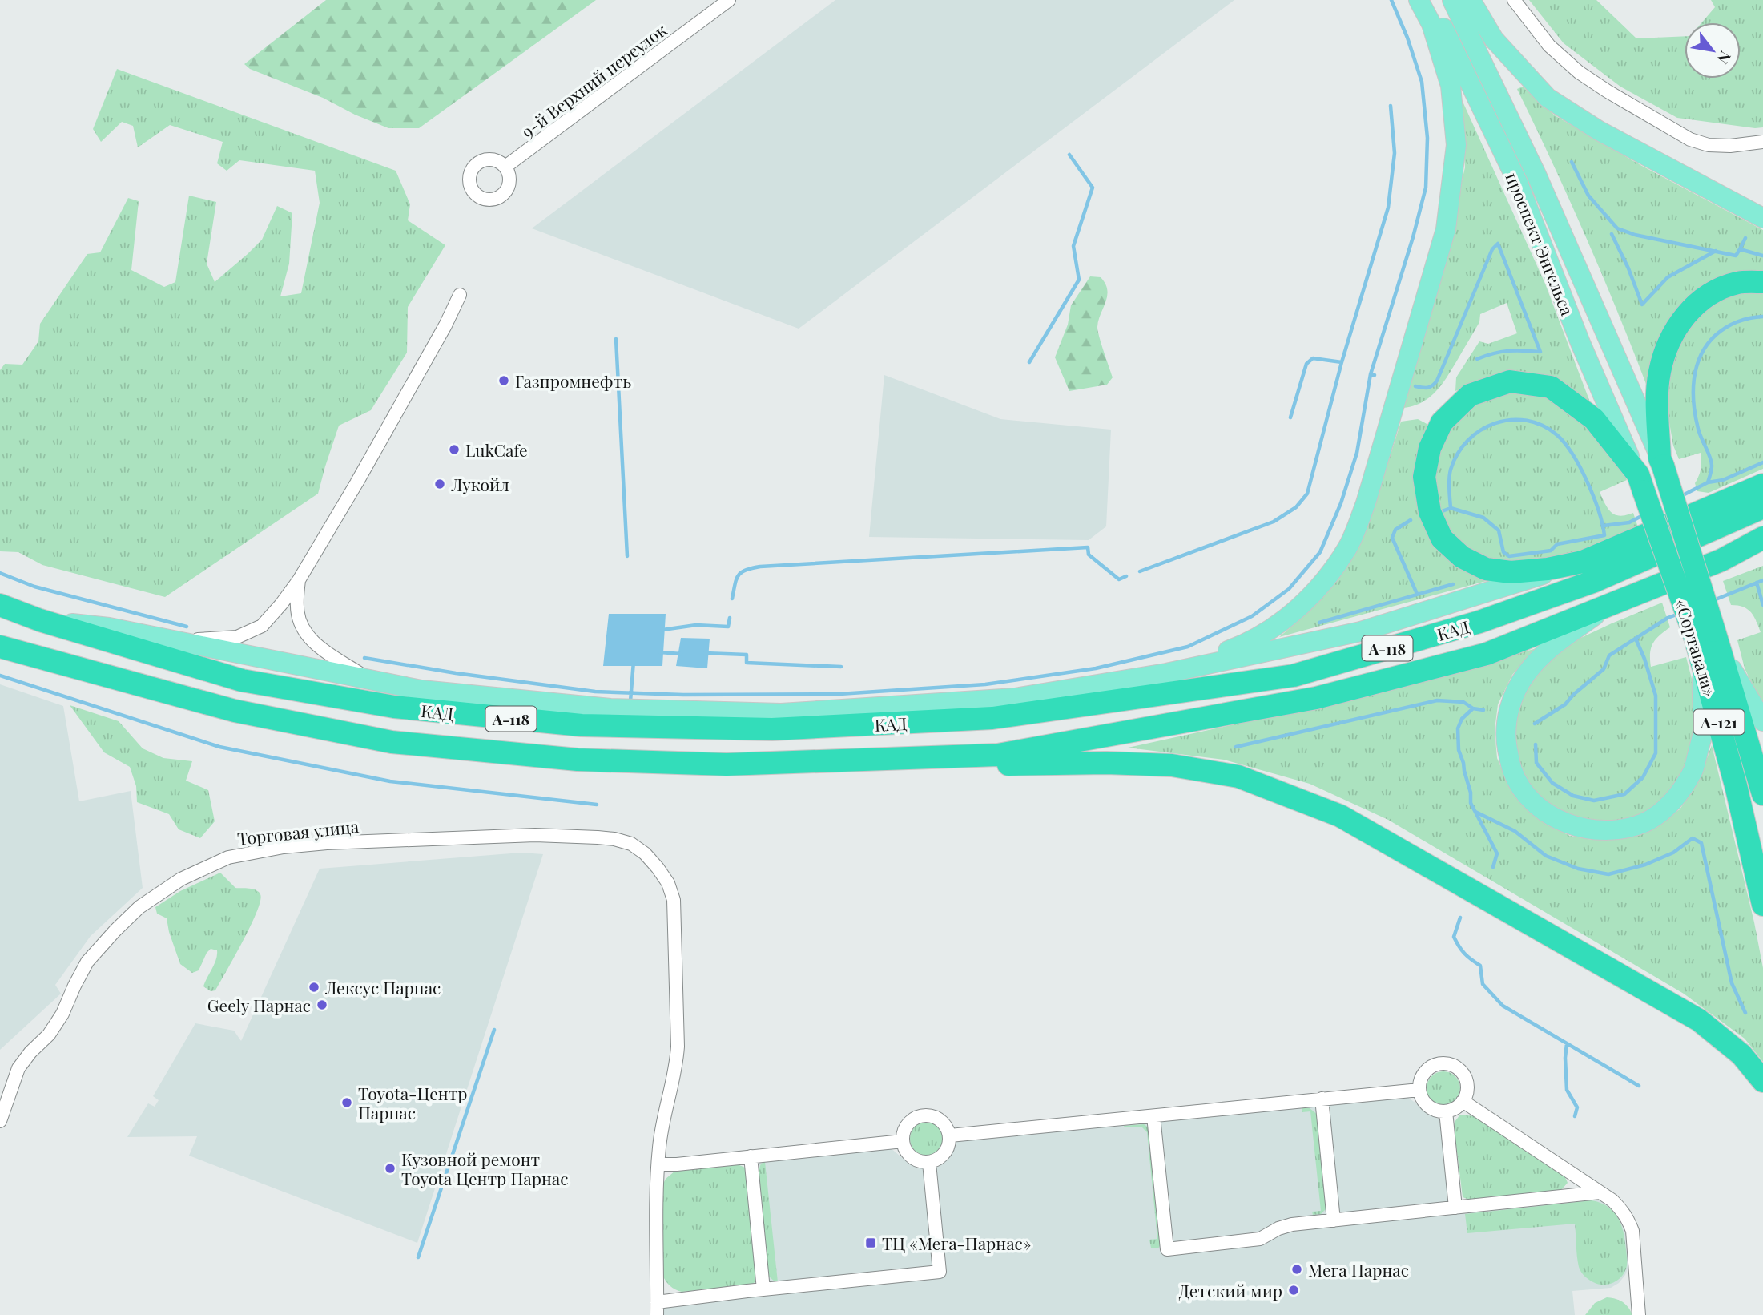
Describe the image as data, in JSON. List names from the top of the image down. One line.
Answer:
{"streets":{"highway":["КАД","«Сортавала»","А-118","А-121"],"main road":["проспект Энгельса"],"street":["9-й Верхний переулок","Торговая улица"]},"crossings":[["проспект Энгельса","«Сортавала»"],["КАД","«Сортавала»"]],"places":{"other":["Газпромнефть","LukCafe","Лукойл","Лексус Парнас","Geely Парнас","Toyota-Центр Парнас","Кузовной ремонт Toyota Центр Парнас","Мега Парнас","Детский мир"],"transit":["ТЦ «Мега-Парнас»"]},"north":"bottom right"}
